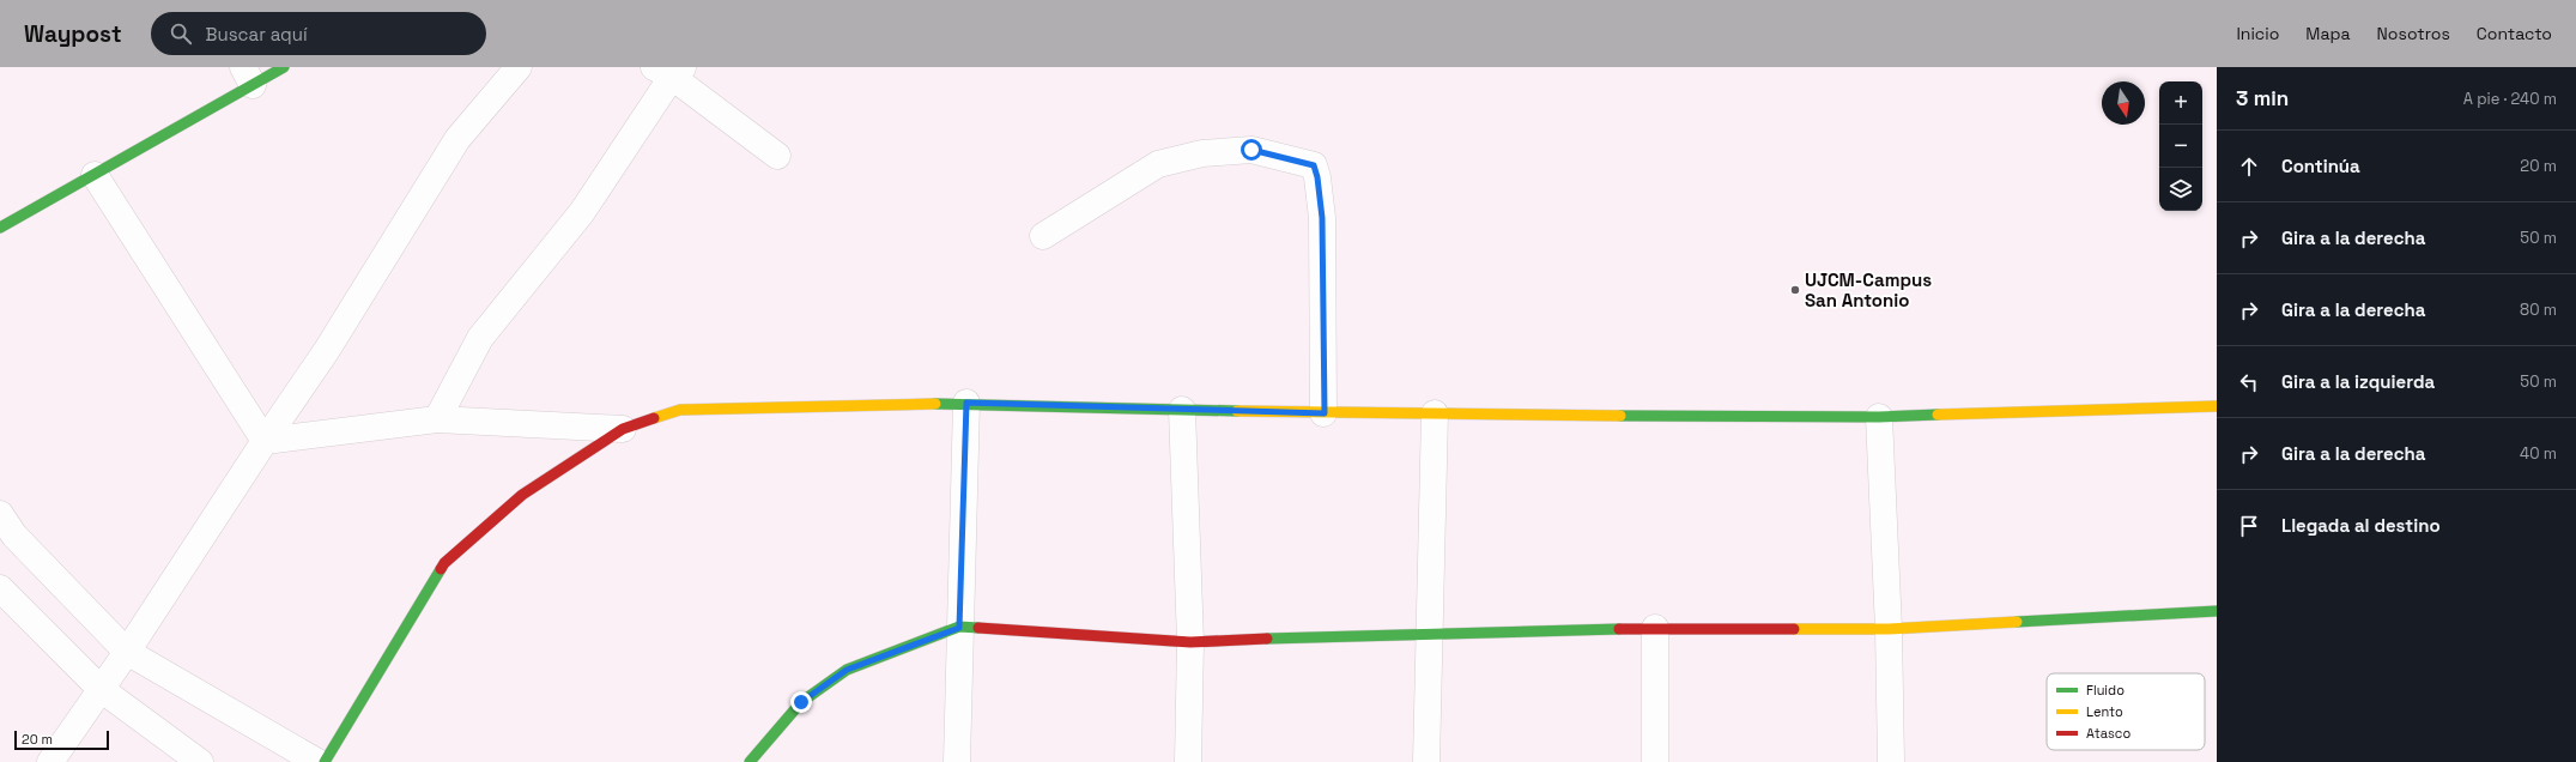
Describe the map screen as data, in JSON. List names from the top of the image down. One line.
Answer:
{"places":["UJCM-Campus San Antonio"],"legend":["Fluido","Lento","Atasco"],"scale_bar":"20 m","north":"bottom","page":{"header":"Waypost","search":"Buscar aquí","nav":["Inicio","Mapa","Nosotros","Contacto"],"heading":["3 min","A pie · 240 m"],"map_buttons":["+","−"],"list":[["Continúa","20 m"],["Gira a la derecha","50 m"],["Gira a la derecha","80 m"],["Gira a la izquierda","50 m"],["Gira a la derecha","40 m"],"Llegada al destino"],"scale":"20 m"}}
